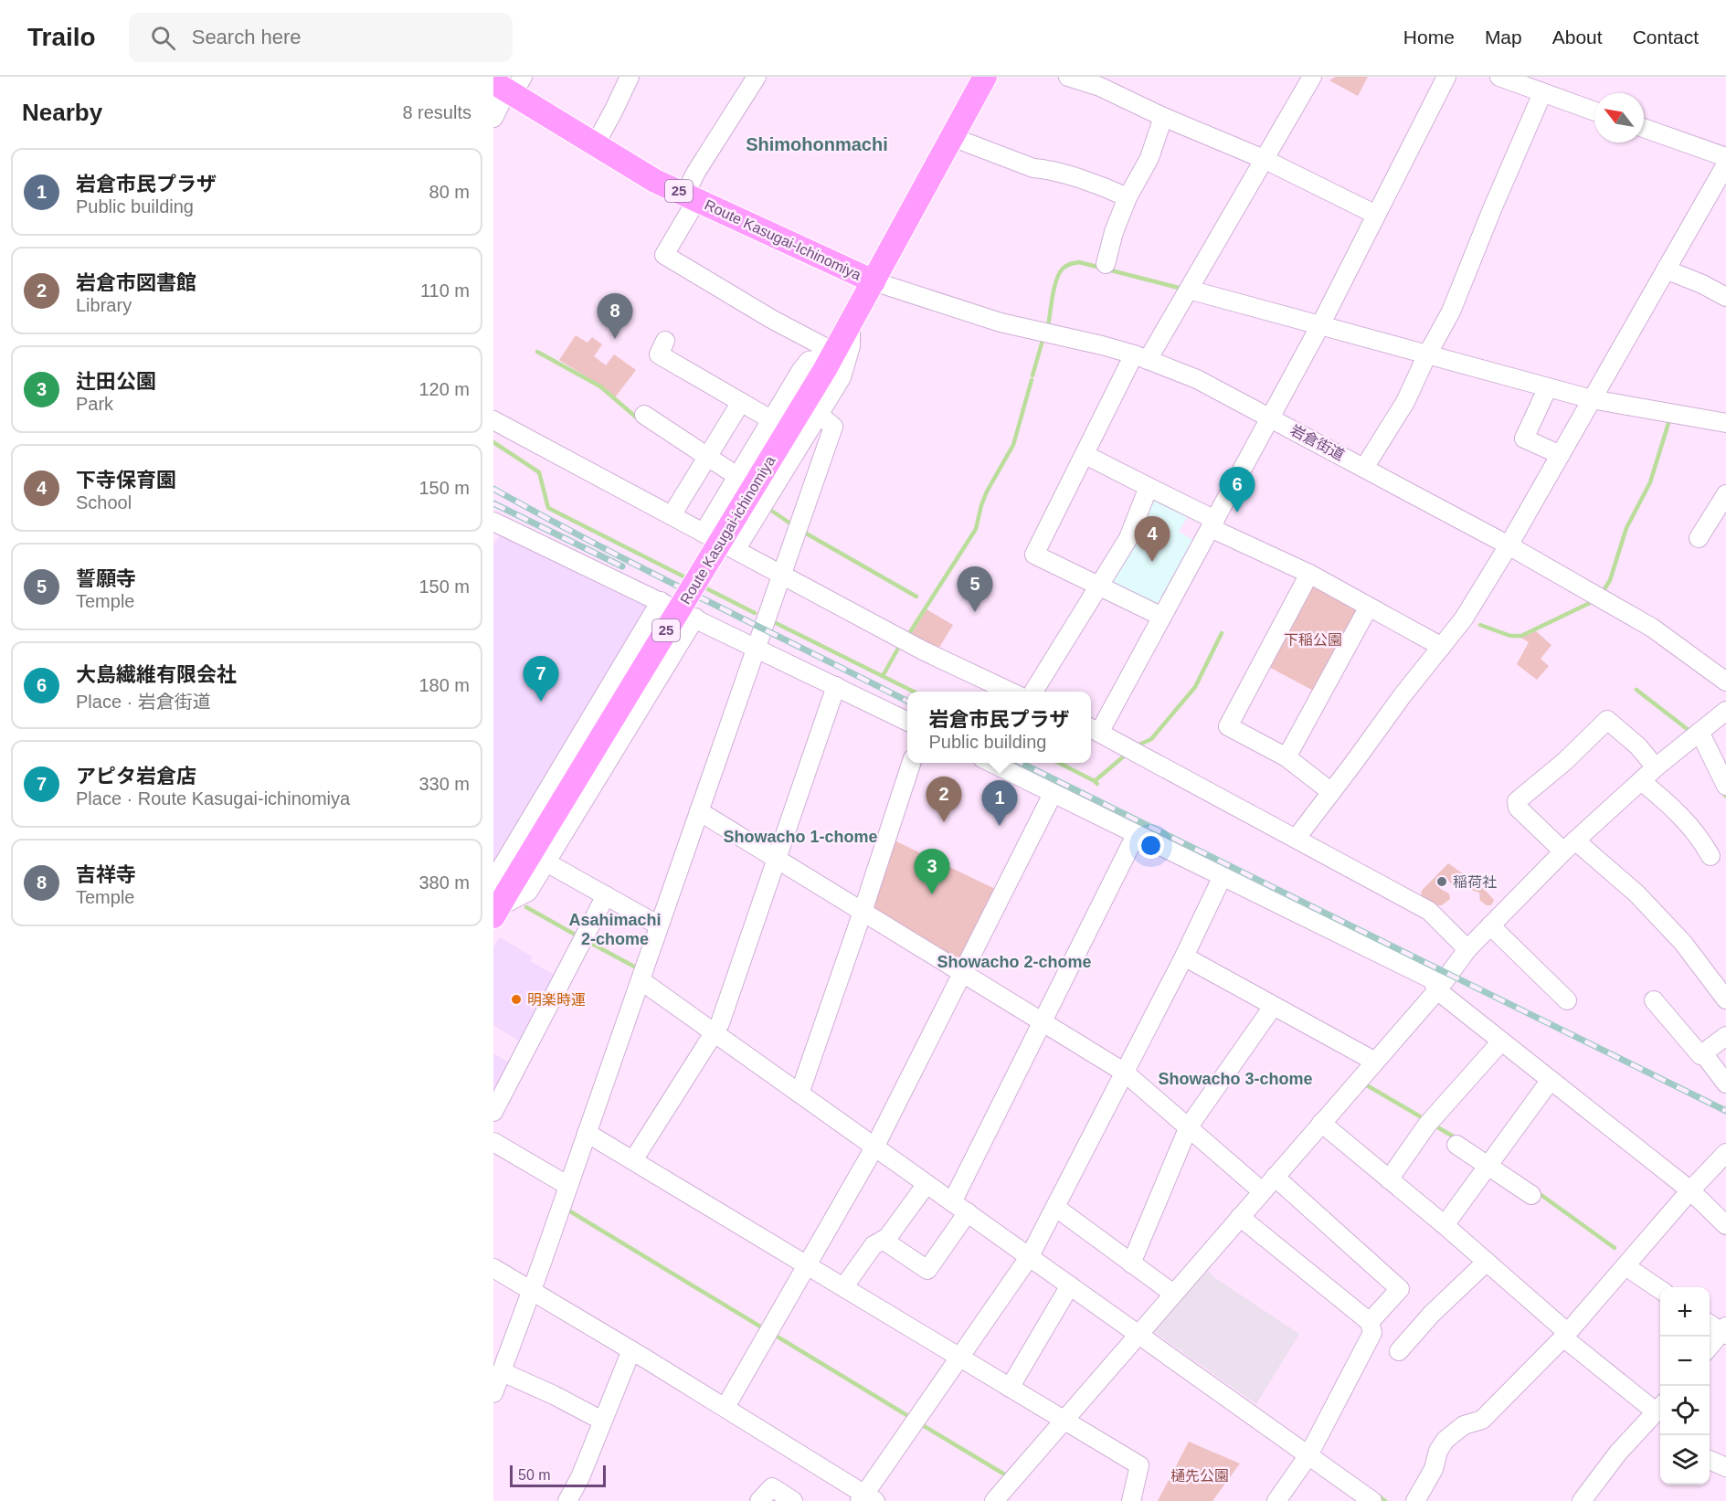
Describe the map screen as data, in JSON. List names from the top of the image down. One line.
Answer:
{"streets":{"main road":["25","Route Kasugai-Ichinomiya","Route Kasugai-ichinomiya"],"street":["岩倉街道"]},"crossings":[["Route Kasugai-Ichinomiya","岩倉街道"],["Route Kasugai-Ichinomiya","Route Kasugai-ichinomiya"],["岩倉街道","Route Kasugai-ichinomiya"]],"districts":["Shimohonmachi","Showacho 1-chome","Asahimachi 2-chome","Showacho 2-chome","Showacho 3-chome"],"parks":["下稲公園","樋先公園"],"places":["稲荷社","明楽時運"],"scale_bar":"50 m","north":"top left","page":{"header":"Trailo","search":"Search here","nav":["Home","Map","About","Contact"],"heading":["Nearby","8 results"],"list":[{"mark":"1","name":"岩倉市民プラザ","note":"Public building","value":"80 m"},{"mark":"2","name":"岩倉市図書館","note":"Library","value":"110 m"},{"mark":"3","name":"辻田公園","note":"Park","value":"120 m"},{"mark":"4","name":"下寺保育園","note":"School","value":"150 m"},{"mark":"5","name":"誓願寺","note":"Temple","value":"150 m"},{"mark":"6","name":"大島繊維有限会社","note":"Place · 岩倉街道","value":"180 m"},{"mark":"7","name":"アピタ岩倉店","note":"Place · Route Kasugai-ichinomiya","value":"330 m"},{"mark":"8","name":"吉祥寺","note":"Temple","value":"380 m"}],"pins":["8","6","4","5","7","2","1","3"],"popup":["岩倉市民プラザ","Public building"],"map_buttons":["+","−"],"scale":"50 m"}}
